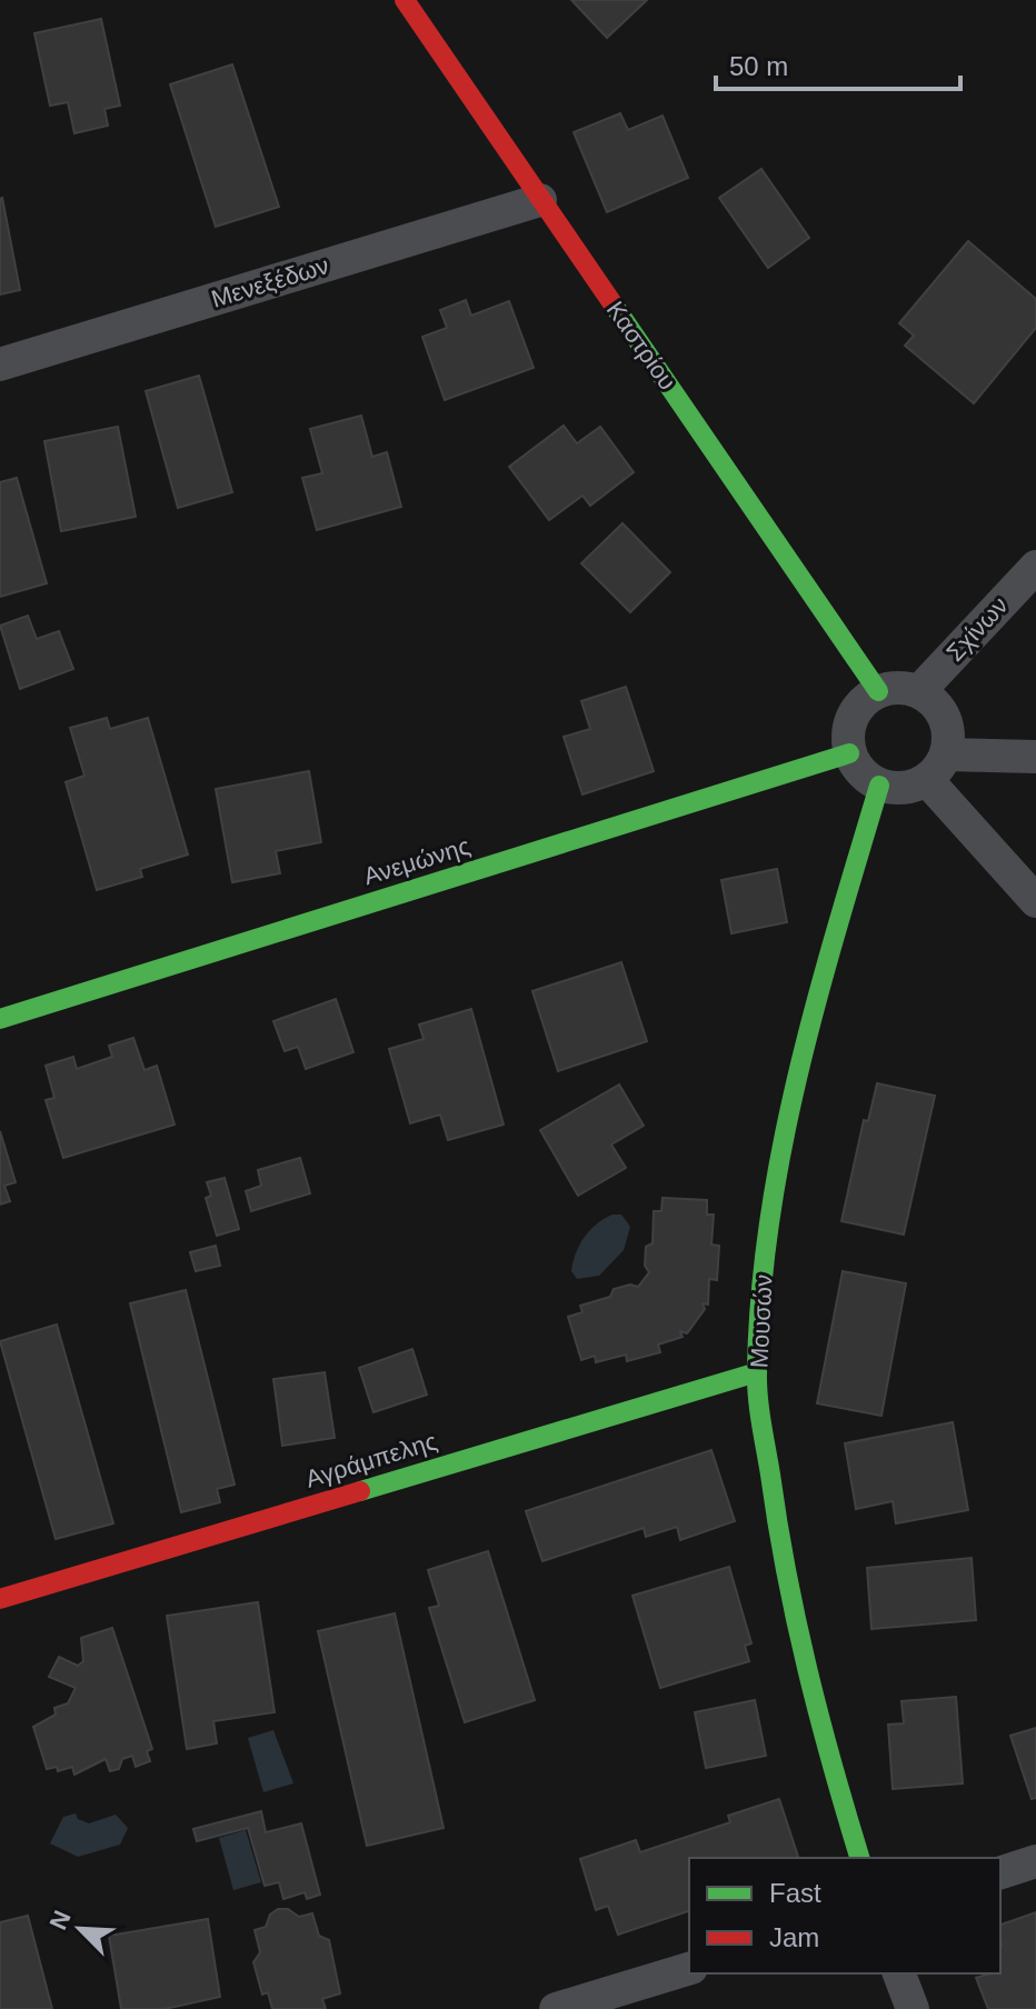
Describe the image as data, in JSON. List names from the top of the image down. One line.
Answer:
{"streets":{"street":["Μενεξέδων","Καστρίου","Σχίνων","Ανεμώνης","Μουσών","Αγράμπελης"]},"crossings":[["Μενεξέδων","Καστρίου"],["Καστρίου","Σχίνων"],["Καστρίου","Ανεμώνης"],["Καστρίου","Μουσών"],["Σχίνων","Ανεμώνης"],["Σχίνων","Μουσών"],["Ανεμώνης","Μουσών"],["Μουσών","Αγράμπελης"]],"legend":["Fast","Jam"],"scale_bar":"50 m","north":"top left"}
